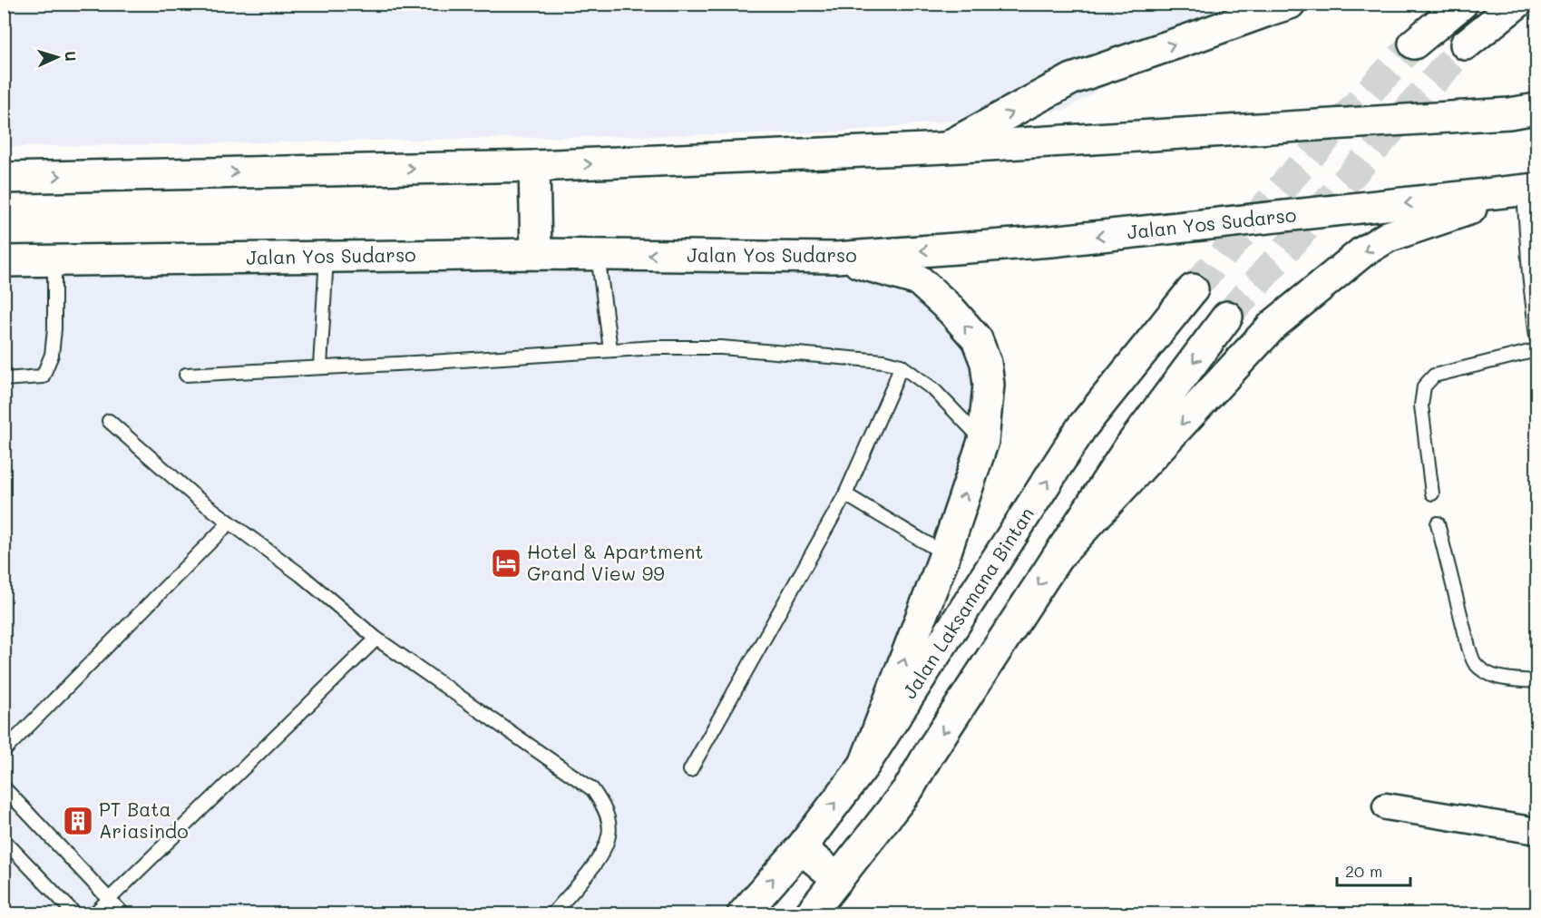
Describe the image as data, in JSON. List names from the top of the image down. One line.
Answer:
{"streets":{"main road":["Jalan Yos Sudarso","Jalan Laksamana Bintan"]},"places":{"hotel":["Hotel & Apartment Grand View 99"],"building":["PT Bata Ariasindo"]},"scale_bar":"20 m","north":"right"}
